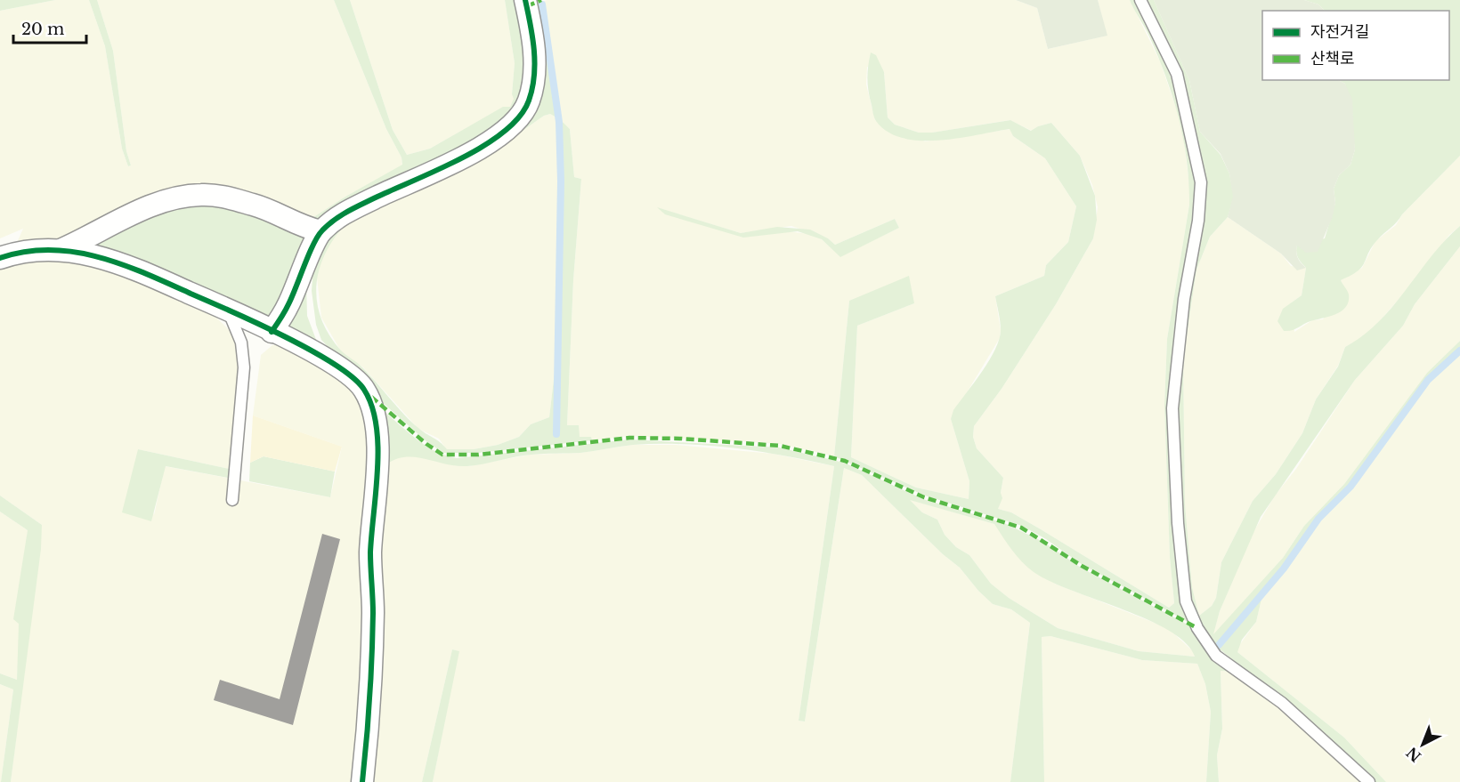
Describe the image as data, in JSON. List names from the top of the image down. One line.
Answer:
{"legend":["자전거길","산책로"],"scale_bar":"20 m","north":"bottom left"}
